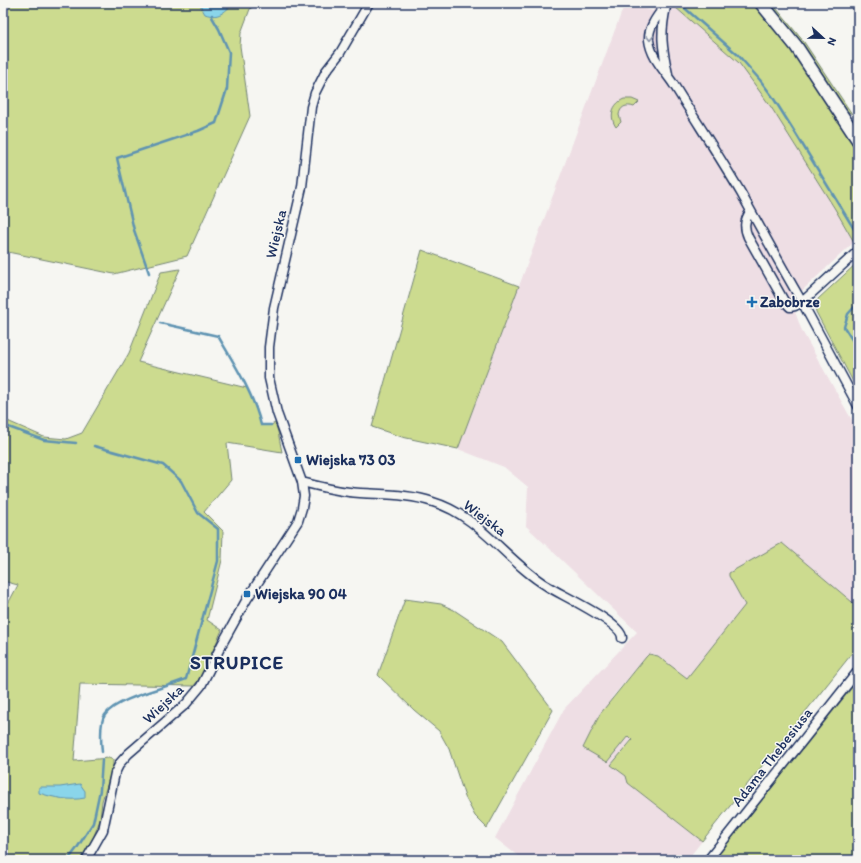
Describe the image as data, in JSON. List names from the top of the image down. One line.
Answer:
{"streets":{"street":["Wiejska","Adama Thebesiusa"]},"districts":["STRUPICE"],"places":{"health":["Zabobrze"],"transit":["Wiejska 73 03","Wiejska 90 04"]},"north":"right"}
